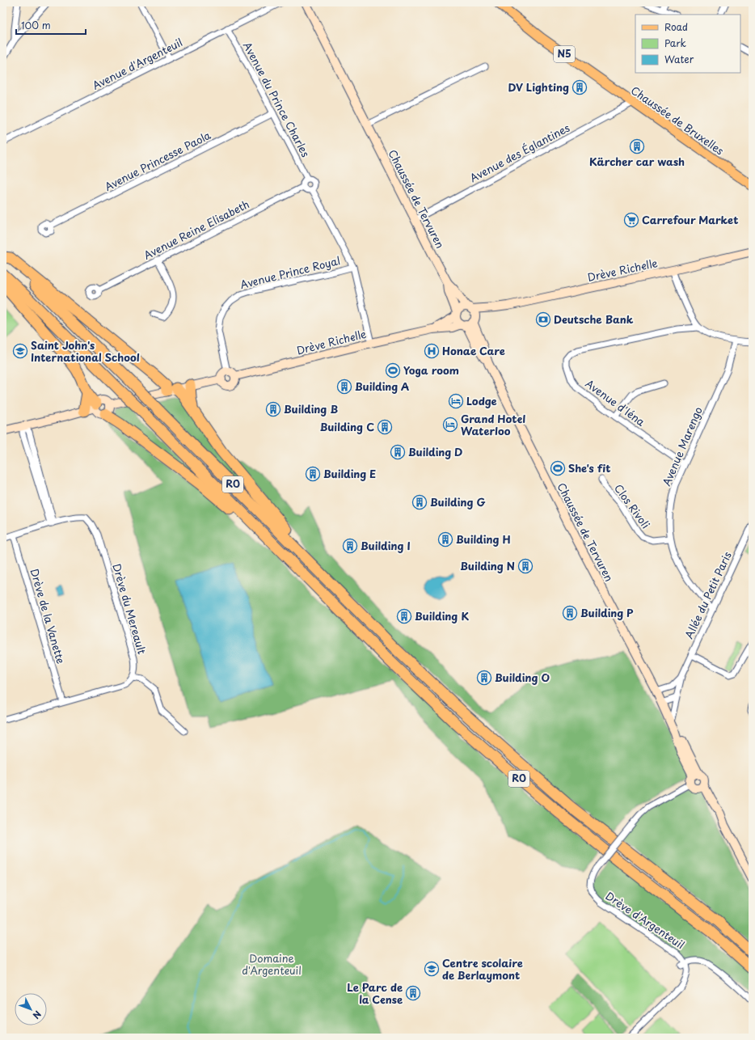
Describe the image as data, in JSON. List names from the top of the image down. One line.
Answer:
{"streets":{"highway":["R0"],"main road":["N5","Chaussée de Bruxelles","Chaussée de Tervuren","Drève Richelle"],"street":["Avenue d'Argenteuil","Avenue du Prince Charles","Avenue des Églantines","Avenue Princesse Paola","Avenue Reine Elisabeth","Avenue Prince Royal","Avenue d'Iéna","Avenue Marengo","Clos Rivoli","Allée du Petit Paris","Drève du Mereault","Drève de la Vanette","Drève d'Argenteuil"]},"crossings":[["Avenue d'Argenteuil","Avenue du Prince Charles"],["Avenue du Prince Charles","Avenue Princesse Paola"],["Avenue du Prince Charles","Avenue Reine Elisabeth"],["Chaussée de Bruxelles","Avenue des Églantines"],["Avenue des Églantines","Chaussée de Tervuren"],["Chaussée de Tervuren","Drève Richelle"],["Chaussée de Tervuren","Allée du Petit Paris"],["Chaussée de Tervuren","Drève d'Argenteuil"],["Drève Richelle","Avenue Prince Royal"],["Avenue d'Iéna","Avenue Marengo"],["Avenue Marengo","Clos Rivoli"],["Avenue Marengo","Allée du Petit Paris"],["Drève du Mereault","Drève de la Vanette"]],"parks":["Domaine d'Argenteuil"],"places":{"building":["DV Lighting","Kärcher car wash","Building A","Building B","Building C","Building D","Building E","Building G","Building H","Building I","Building N","Building P","Building K","Building O","Le Parc de la Cense"],"supermarket":["Carrefour Market"],"bank":["Deutsche Bank"],"school or university":["Saint John's International School","Centre scolaire de Berlaymont"],"hospital":["Honae Care"],"sports":["Yoga room","She's fit"],"hotel":["Lodge","Grand Hotel Waterloo"]},"legend":["Road","Park","Water"],"scale_bar":"100 m","north":"bottom right"}
